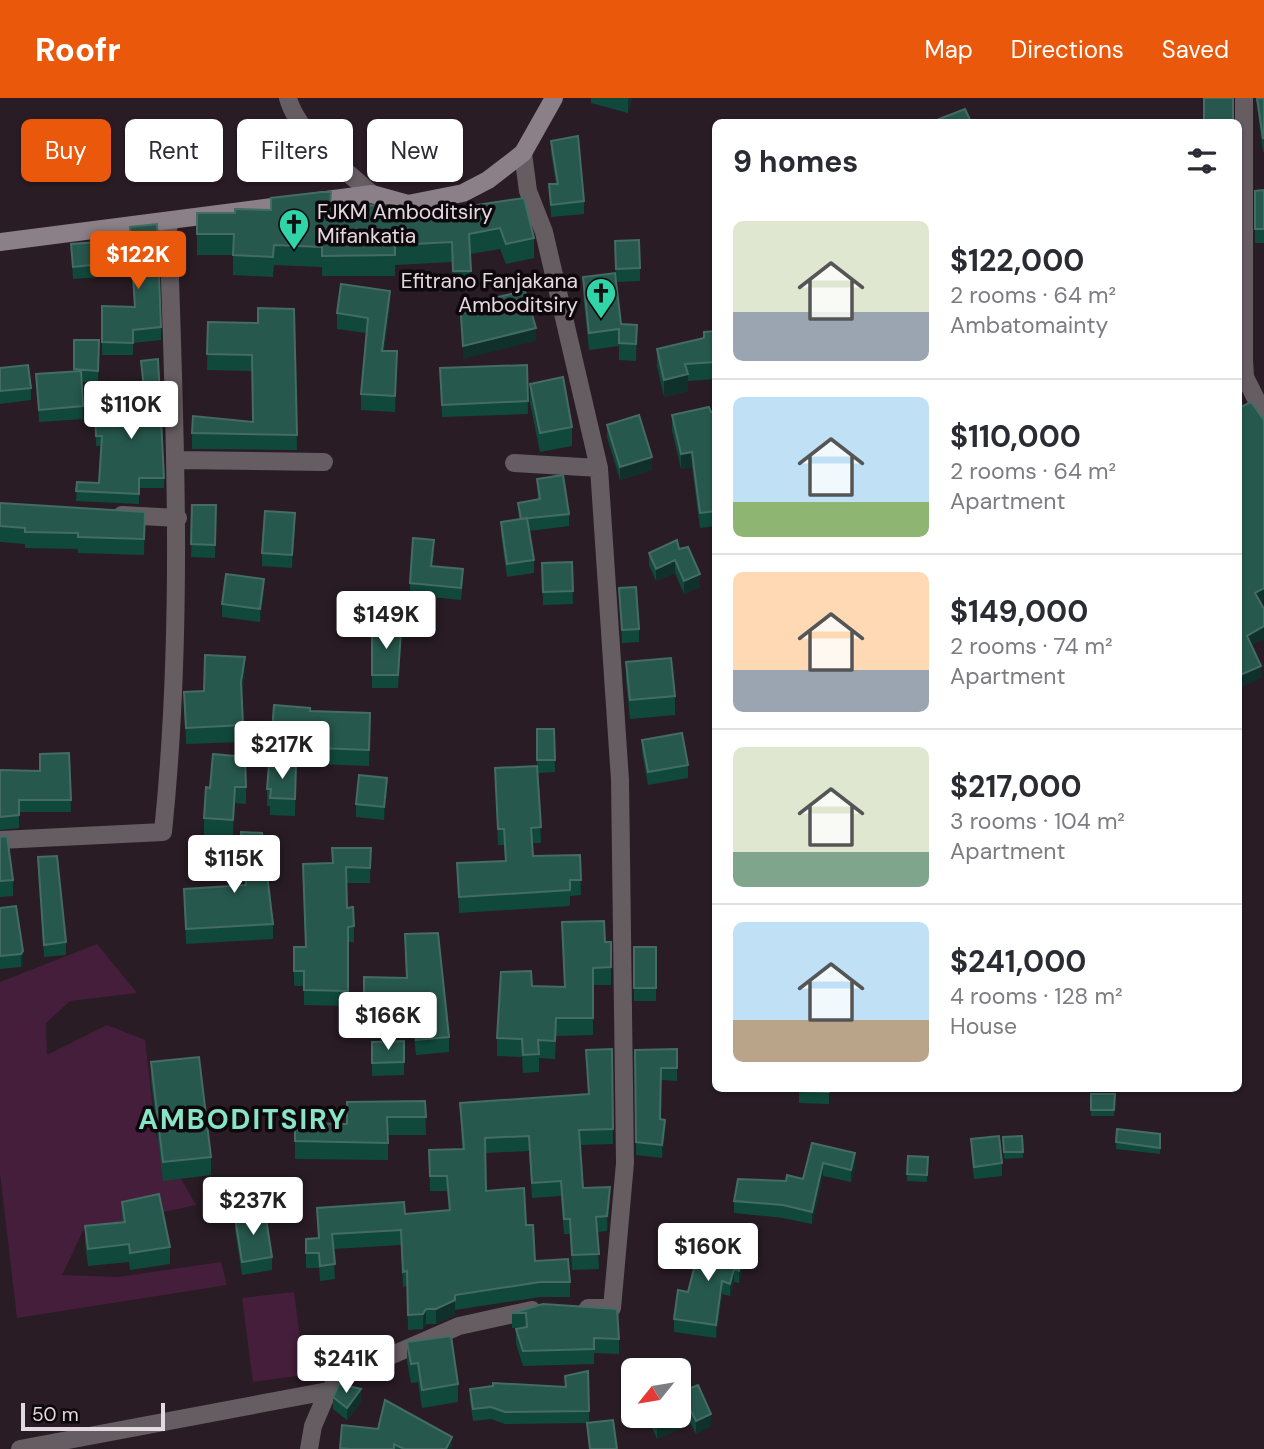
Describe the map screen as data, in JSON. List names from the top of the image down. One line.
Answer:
{"districts":["AMBODITSIRY"],"places":{"church":["FJKM Amboditsiry Mifankatia","Efitrano Fanjakana Amboditsiry"]},"scale_bar":"50 m","north":"bottom left","page":{"header":"Roofr","nav":["Map","Directions","Saved"],"chip":["Buy","Rent","Filters","New"],"heading":"9 homes","list":[{"name":"$122,000","note":"2 rooms · 64 m² · Ambatomainty"},{"name":"$110,000","note":"2 rooms · 64 m² · Apartment"},{"name":"$149,000","note":"2 rooms · 74 m² · Apartment"},{"name":"$217,000","note":"3 rooms · 104 m² · Apartment"},{"name":"$241,000","note":"4 rooms · 128 m² · House"}],"price":["$122K","$110K","$149K","$217K","$115K","$166K","$237K","$160K","$241K"],"scale":"50 m"}}
